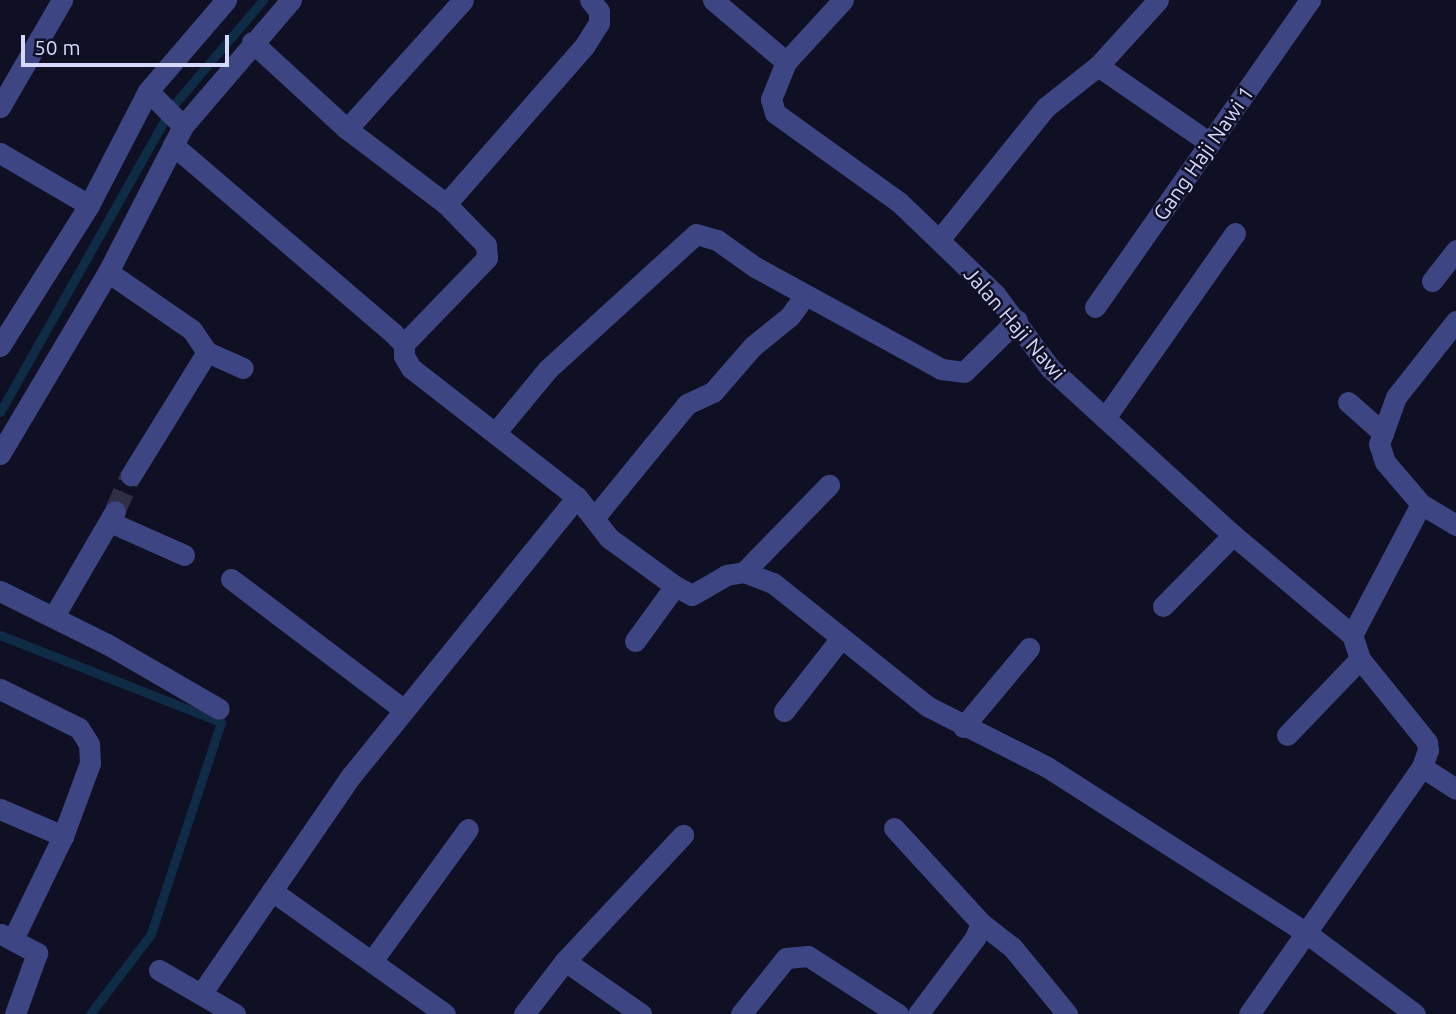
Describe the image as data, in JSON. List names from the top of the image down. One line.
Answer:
{"streets":{"street":["Gang Haji Nawi 1","Jalan Haji Nawi"]},"scale_bar":"50 m"}
